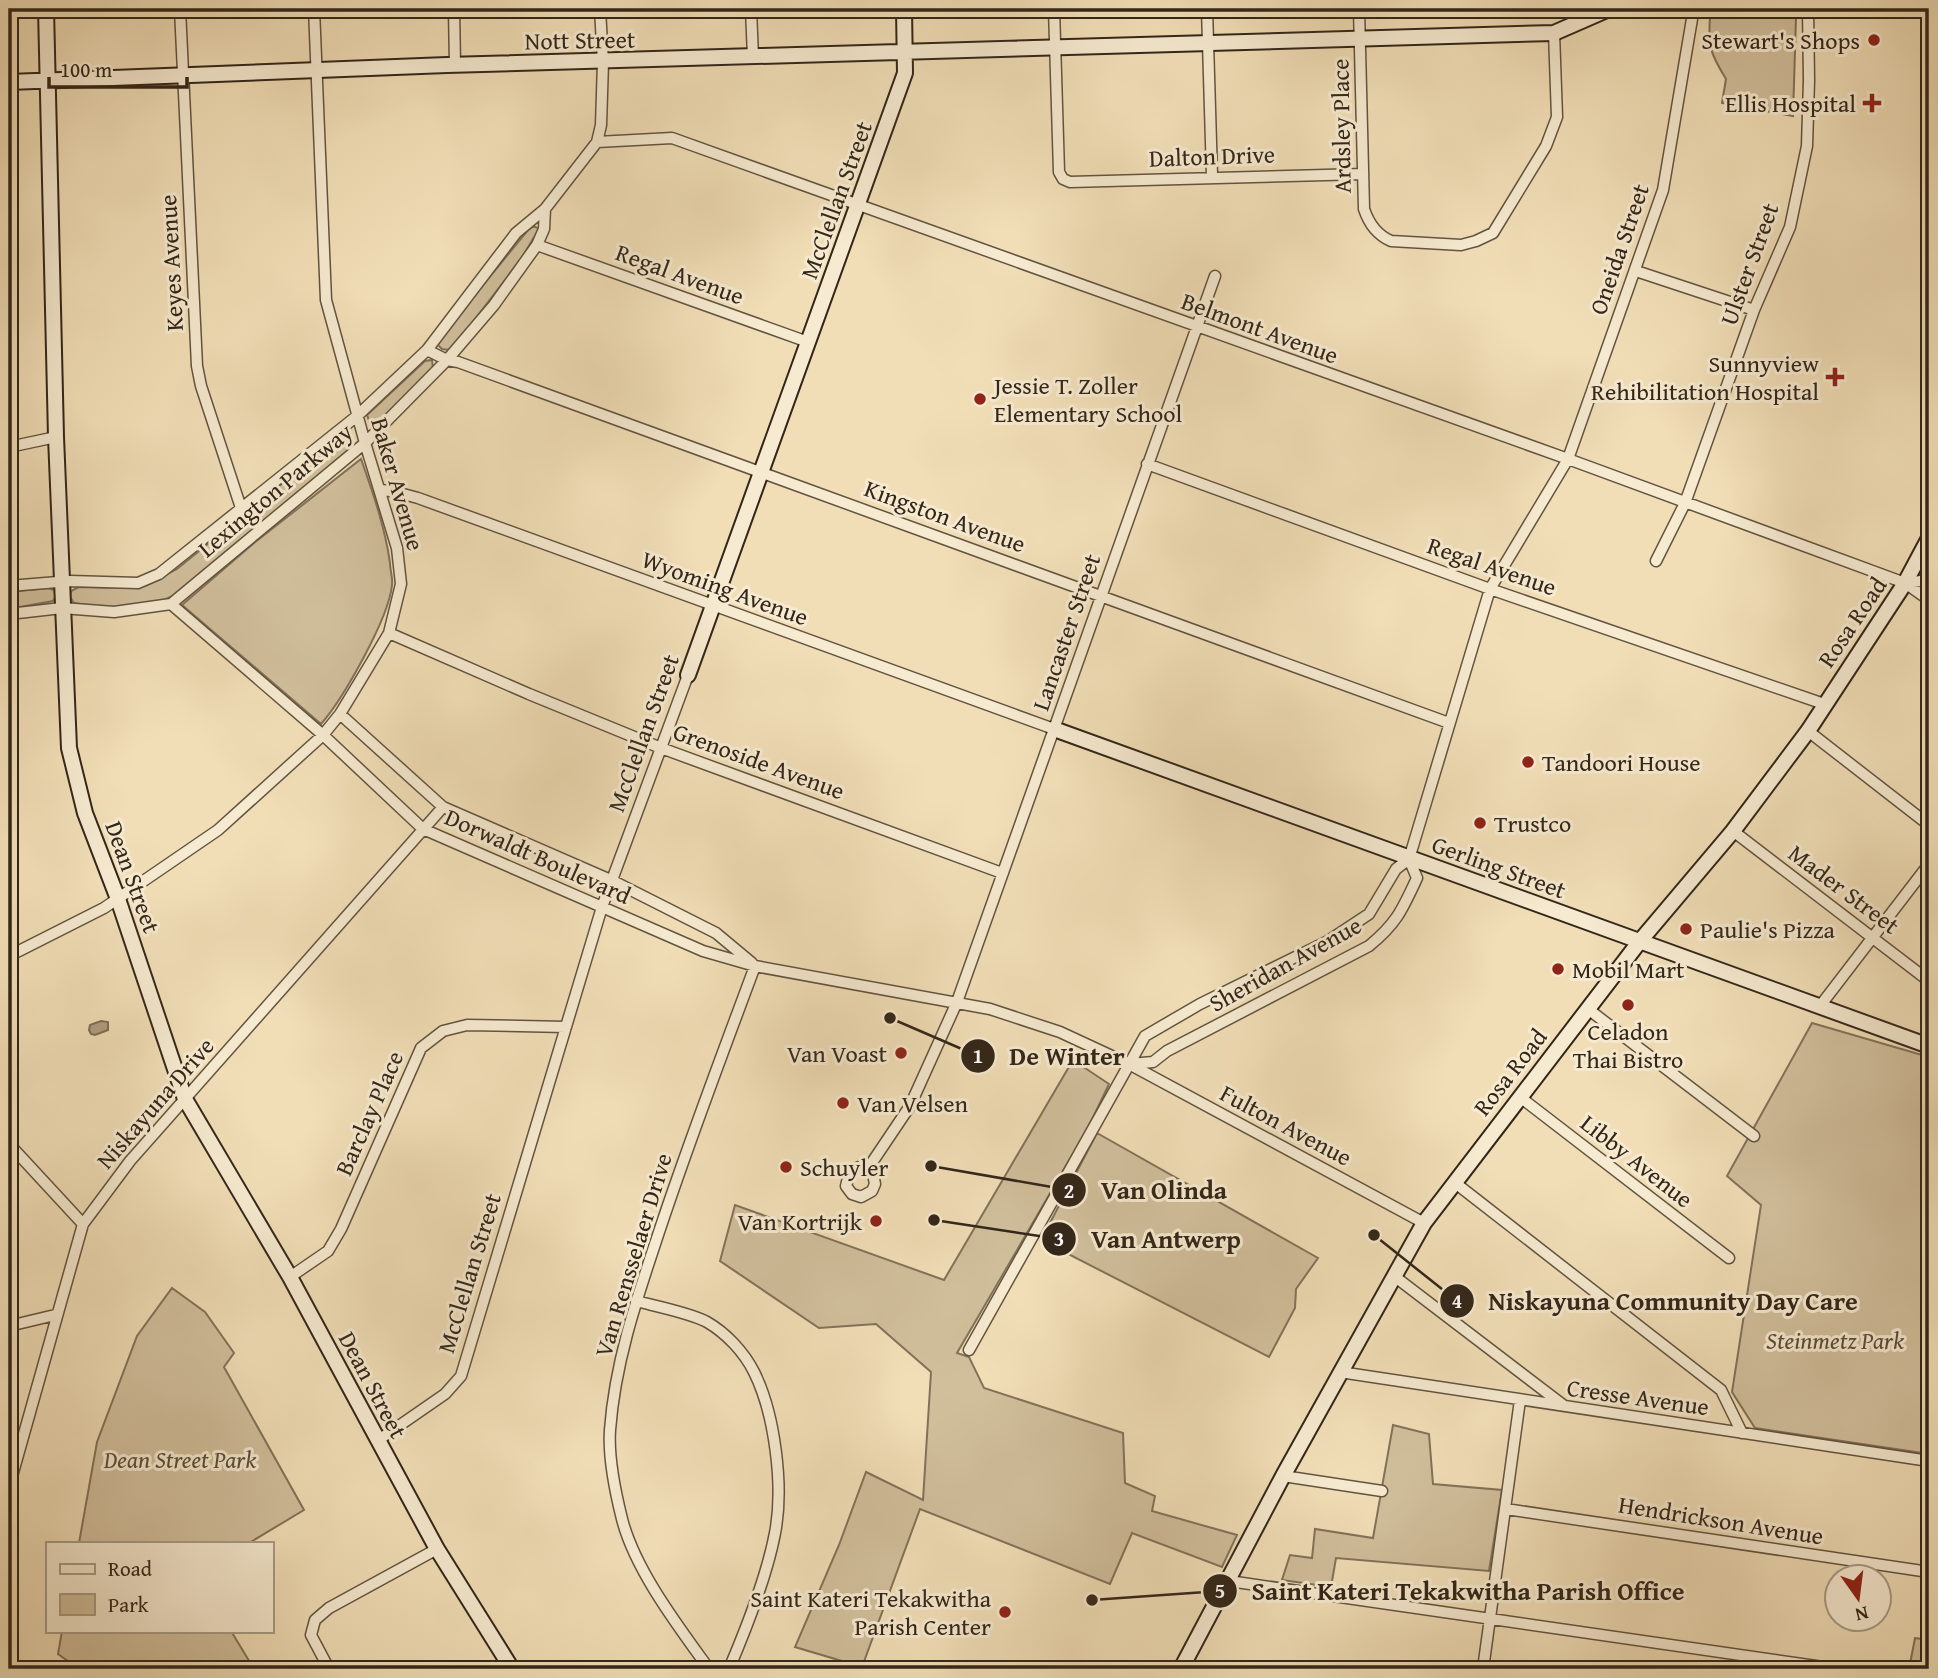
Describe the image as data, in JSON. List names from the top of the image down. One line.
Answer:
{"streets":{"street":["Nott Street","Ardsley Place","Dalton Drive","McClellan Street","Oneida Street","Keyes Avenue","Ulster Street","Regal Avenue","Belmont Avenue","Baker Avenue","Lexington Parkway","Kingston Avenue","Wyoming Avenue","Rosa Road","Lancaster Street","Grenoside Avenue","Dorwaldt Boulevard","Gerling Street","Dean Street","Mader Street","Sheridan Avenue","Niskayuna Drive","Barclay Place","Fulton Avenue","Libby Avenue","Van Rensselaer Drive","Cresse Avenue","Hendrickson Avenue"]},"crossings":[["Nott Street","Ardsley Place"],["Nott Street","Dalton Drive"],["Nott Street","McClellan Street"],["Nott Street","Keyes Avenue"],["Nott Street","Baker Avenue"],["Nott Street","Dean Street"],["Ardsley Place","Dalton Drive"],["McClellan Street","Regal Avenue"],["McClellan Street","Belmont Avenue"],["McClellan Street","Kingston Avenue"],["McClellan Street","Wyoming Avenue"],["McClellan Street","Grenoside Avenue"],["McClellan Street","Dorwaldt Boulevard"],["McClellan Street","Dean Street"],["McClellan Street","Barclay Place"],["Oneida Street","Regal Avenue"],["Oneida Street","Belmont Avenue"],["Oneida Street","Kingston Avenue"],["Oneida Street","Sheridan Avenue"],["Keyes Avenue","Lexington Parkway"],["Ulster Street","Belmont Avenue"],["Regal Avenue","Lexington Parkway"],["Regal Avenue","Rosa Road"],["Regal Avenue","Lancaster Street"],["Belmont Avenue","Lexington Parkway"],["Belmont Avenue","Rosa Road"],["Belmont Avenue","Lancaster Street"],["Baker Avenue","Lexington Parkway"],["Baker Avenue","Wyoming Avenue"],["Baker Avenue","Grenoside Avenue"],["Baker Avenue","Dorwaldt Boulevard"],["Baker Avenue","Dean Street"],["Lexington Parkway","Kingston Avenue"],["Lexington Parkway","Dorwaldt Boulevard"],["Lexington Parkway","Dean Street"],["Kingston Avenue","Lancaster Street"],["Kingston Avenue","Sheridan Avenue"],["Wyoming Avenue","Lancaster Street"],["Wyoming Avenue","Gerling Street"],["Rosa Road","Gerling Street"],["Rosa Road","Mader Street"],["Rosa Road","Fulton Avenue"],["Rosa Road","Libby Avenue"],["Rosa Road","Cresse Avenue"],["Lancaster Street","Grenoside Avenue"],["Lancaster Street","Dorwaldt Boulevard"],["Lancaster Street","Gerling Street"],["Dorwaldt Boulevard","Sheridan Avenue"],["Dorwaldt Boulevard","Niskayuna Drive"],["Dorwaldt Boulevard","Fulton Avenue"],["Dorwaldt Boulevard","Van Rensselaer Drive"],["Gerling Street","Sheridan Avenue"],["Dean Street","Niskayuna Drive"],["Dean Street","Barclay Place"],["Sheridan Avenue","Fulton Avenue"]],"parks":["Steinmetz Park","Dean Street Park"],"places":{"other":["Stewart's Shops","Jessie T. Zoller Elementary School","Tandoori House","Trustco","Paulie's Pizza","Mobil Mart","Celadon Thai Bistro","De Winter","Van Voast","Van Velsen","Van Olinda","Schuyler","Van Antwerp","Van Kortrijk","Niskayuna Community Day Care","Saint Kateri Tekakwitha Parish Office","Saint Kateri Tekakwitha Parish Center"],"health":["Ellis Hospital","Sunnyview Rehibilitation Hospital"]},"legend":["Road","Park"],"scale_bar":"100 m","north":"bottom"}
